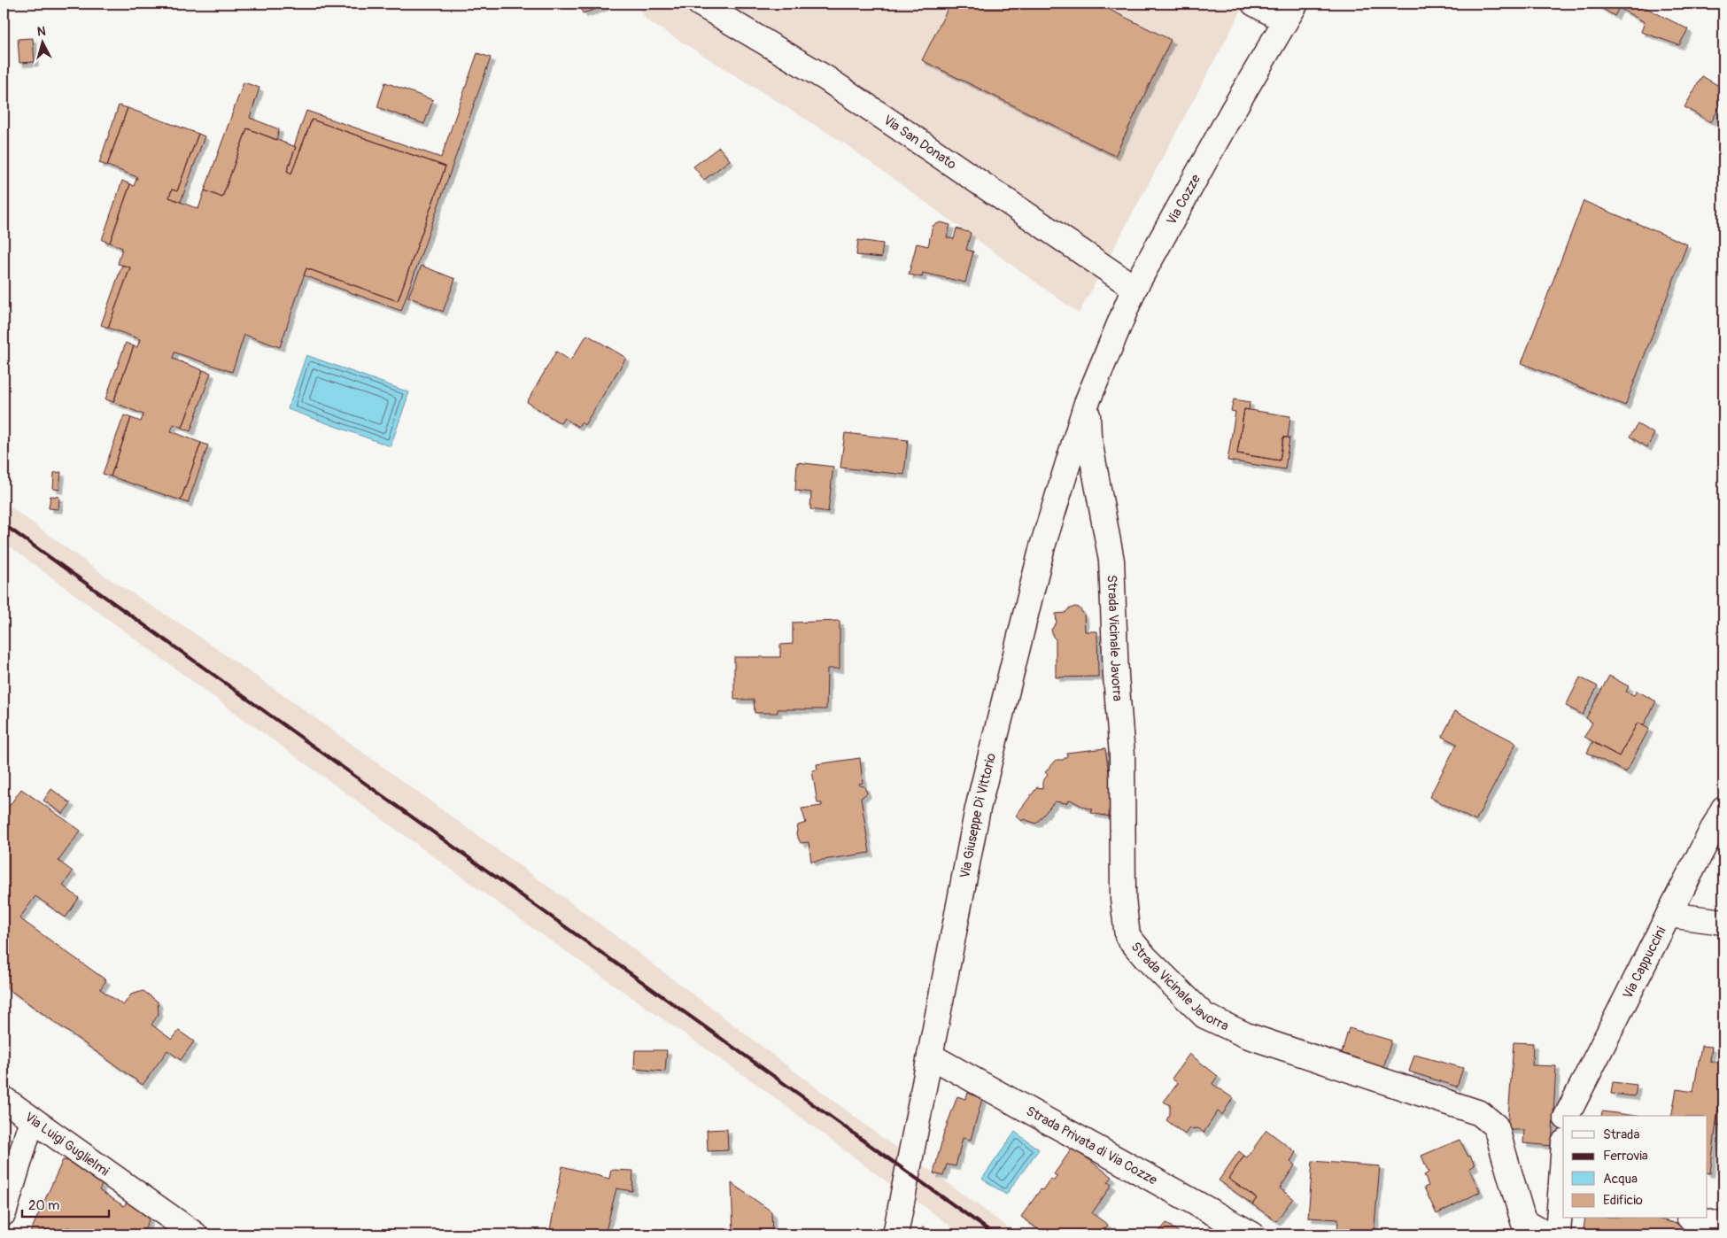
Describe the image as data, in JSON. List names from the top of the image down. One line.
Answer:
{"streets":{"street":["Via San Donato","Via Cozze","Strada Vicinale Javorra","Via Giuseppe Di Vittorio","Via Cappuccini","Via Luigi Guglielmi","Strada Privata di Via Cozze"]},"crossings":[["Via San Donato","Via Cozze"],["Via Cozze","Strada Vicinale Javorra"],["Via Cozze","Via Giuseppe Di Vittorio"],["Strada Vicinale Javorra","Via Giuseppe Di Vittorio"],["Via Giuseppe Di Vittorio","Strada Privata di Via Cozze"]],"legend":["Strada","Ferrovia","Acqua","Edificio"],"scale_bar":"20 m","north":"top"}
